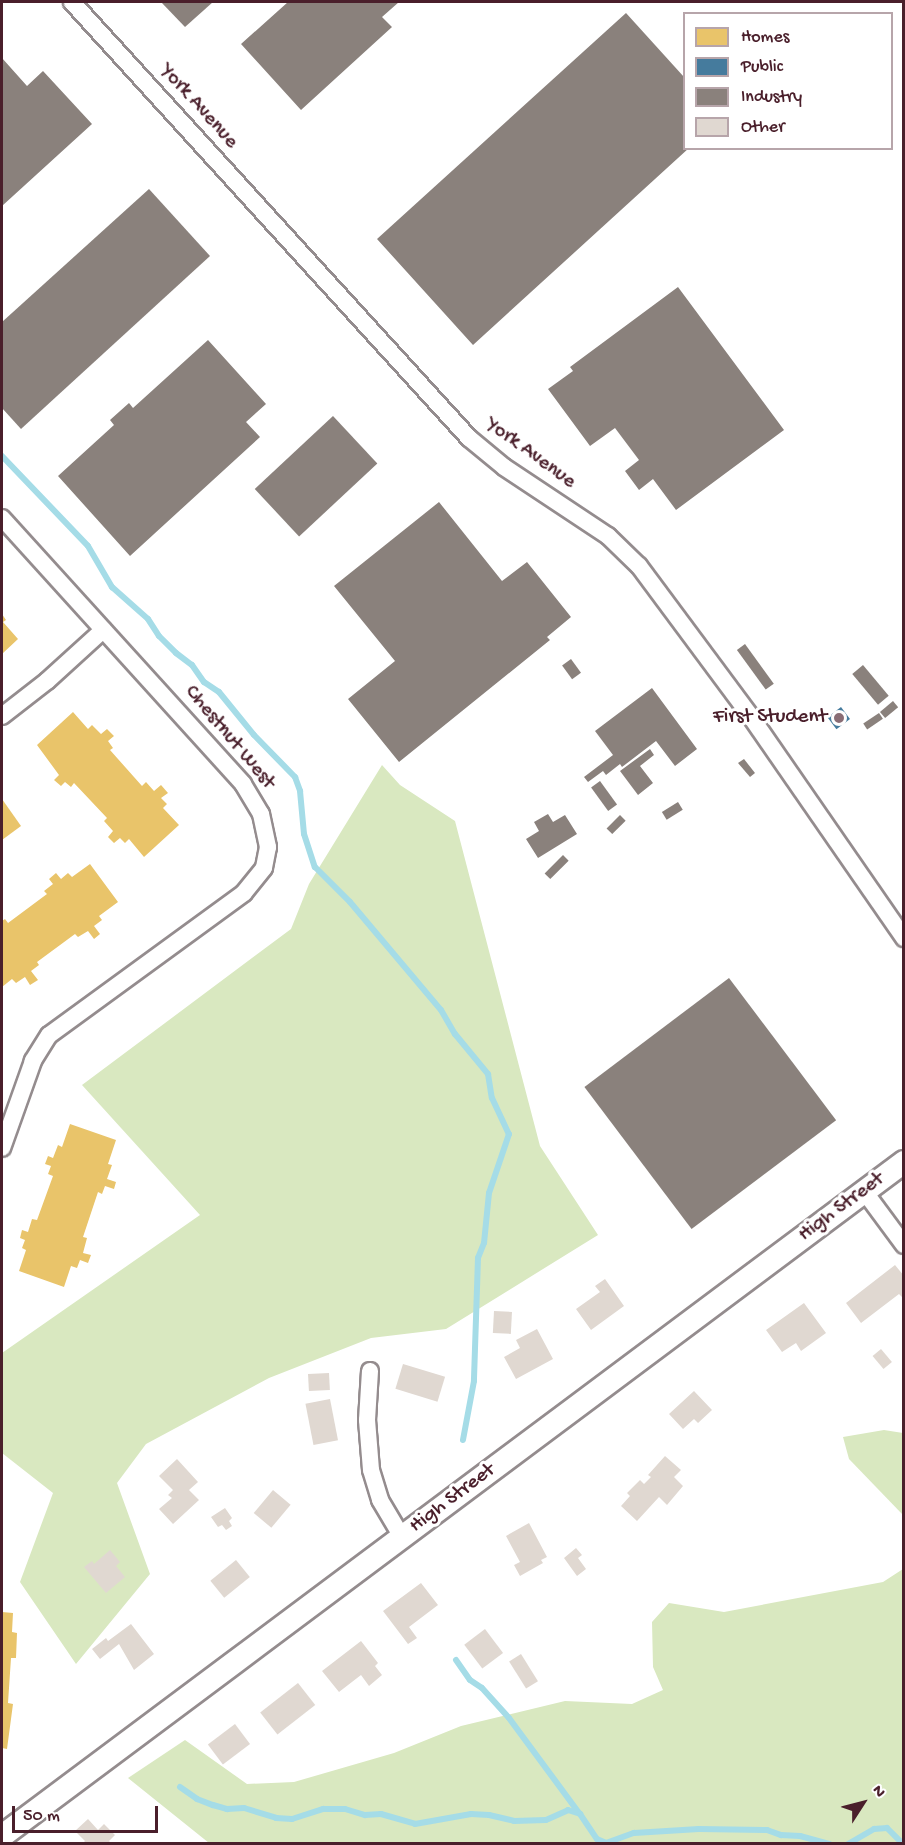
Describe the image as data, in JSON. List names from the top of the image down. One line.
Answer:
{"streets":{"main road":["High Street"],"street":["York Avenue","Chestnut West"]},"places":["First Student"],"legend":["Homes","Public","Industry","Other"],"scale_bar":"50 m","north":"top right"}
